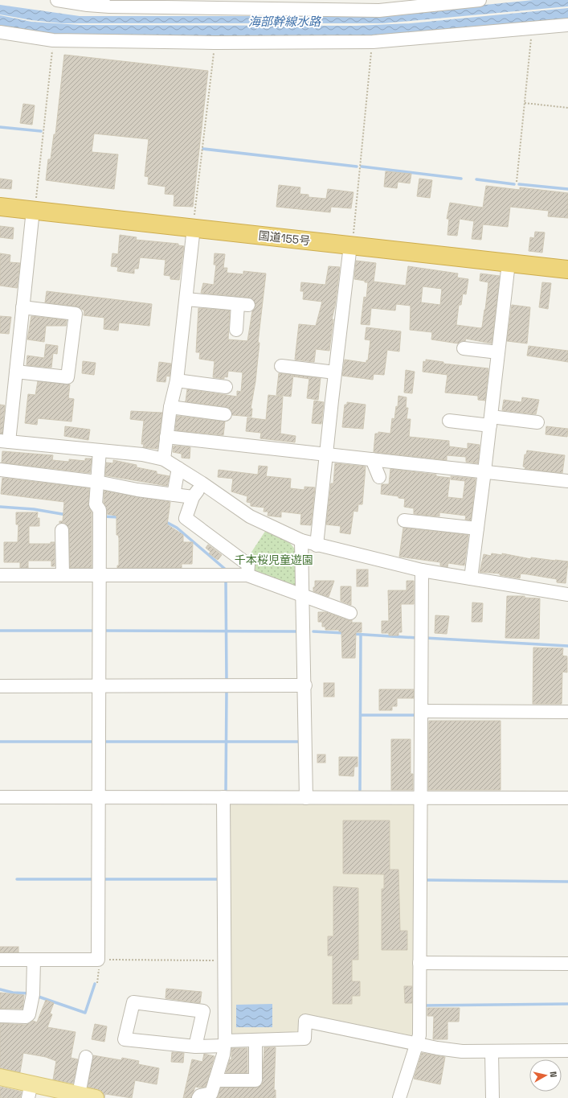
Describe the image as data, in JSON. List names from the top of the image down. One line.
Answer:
{"streets":{"highway":["国道155号"]},"water":["海部幹線水路"],"parks":["千本桜児童遊園"],"north":"right"}
